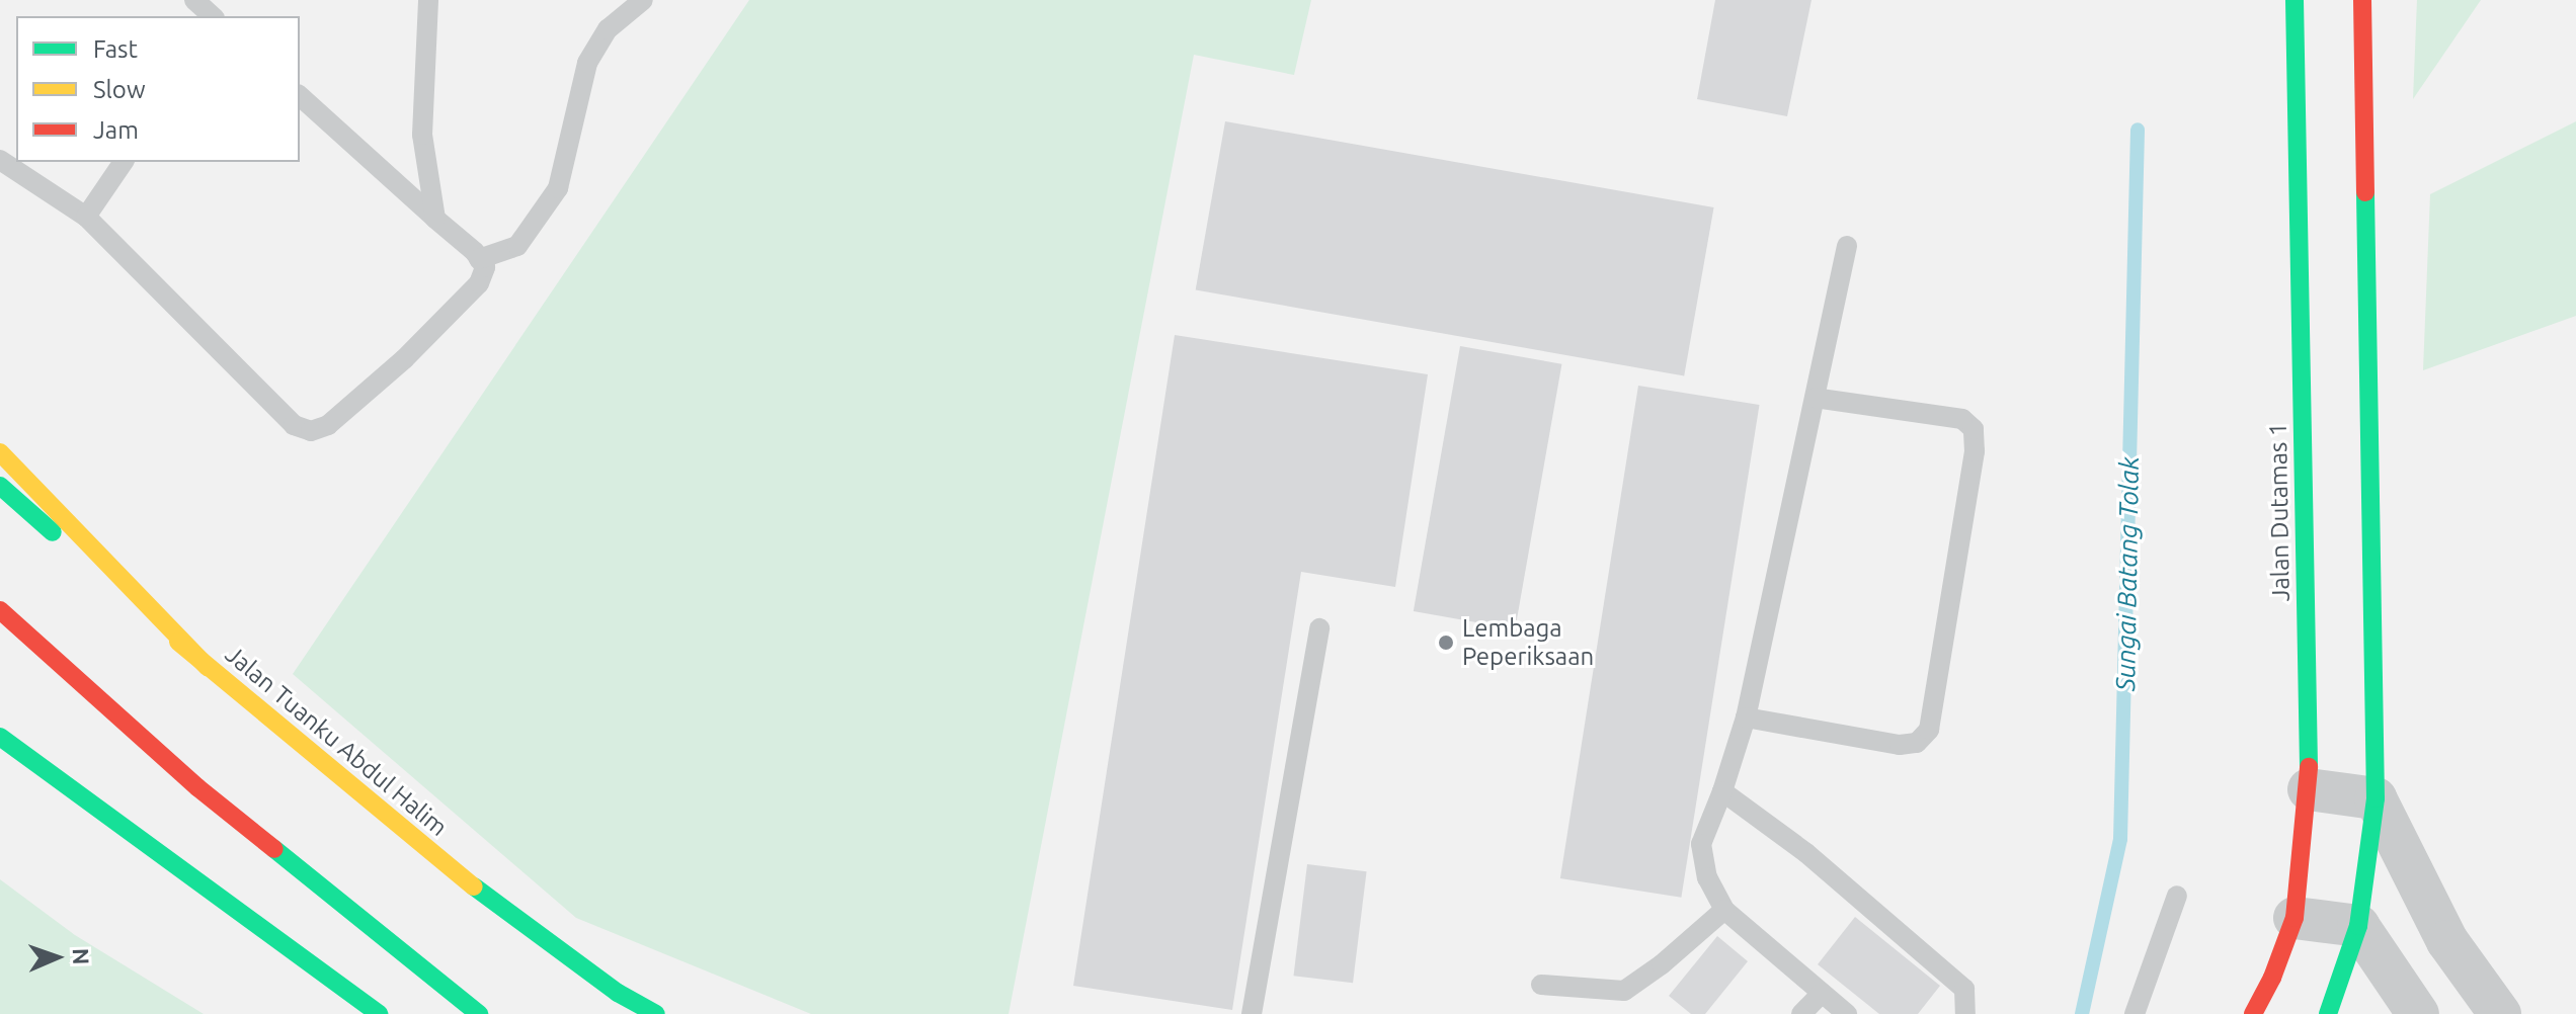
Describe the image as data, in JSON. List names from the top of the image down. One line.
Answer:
{"streets":{"main road":["Jalan Dutamas 1","Jalan Tuanku Abdul Halim"]},"water":["Sungai Batang Tolak"],"places":["Lembaga Peperiksaan"],"legend":["Fast","Slow","Jam"],"north":"right"}
